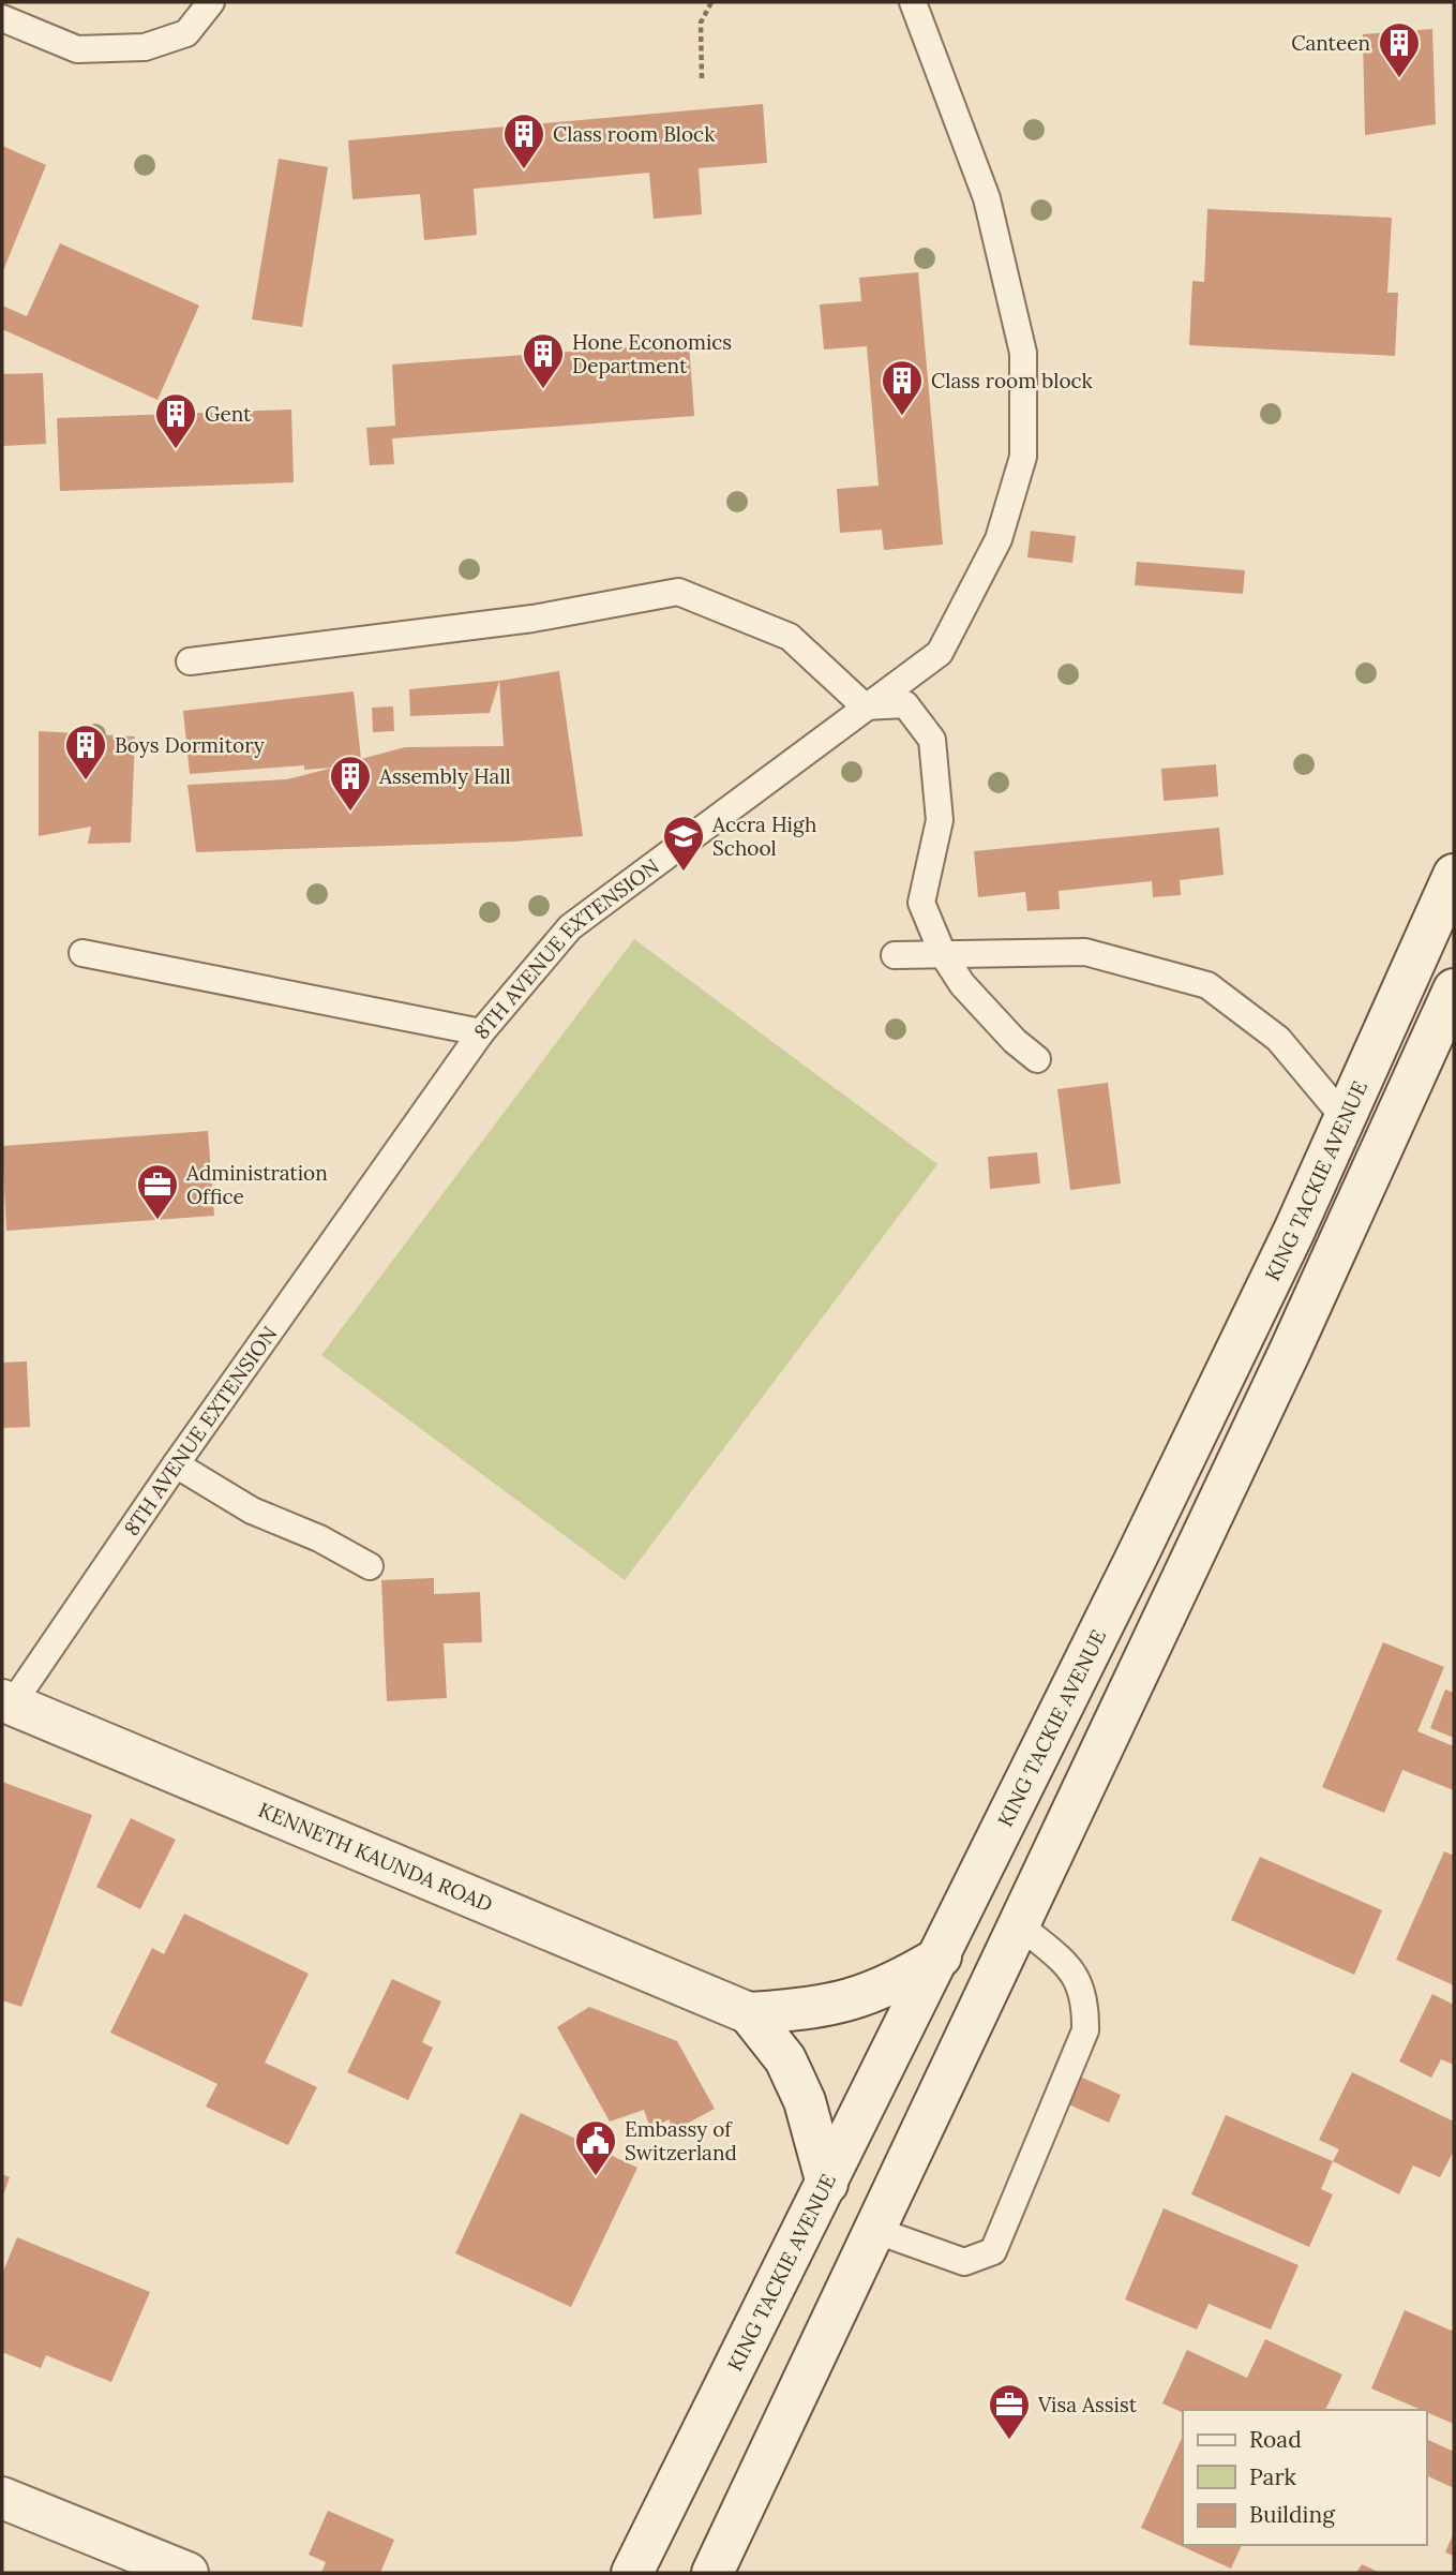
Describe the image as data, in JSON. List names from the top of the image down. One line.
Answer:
{"streets":{"main road":["KING TACKIE AVENUE","KENNETH KAUNDA ROAD"],"lane":["8TH AVENUE EXTENSION"]},"crossings":[["8TH AVENUE EXTENSION","KENNETH KAUNDA ROAD"]],"places":{"building":["Canteen","Class room Block","Hone Economics Department","Class room block","Gent","Boys Dormitory","Assembly Hall"],"school or university":["Accra High School"],"office":["Administration Office","Visa Assist"],"public building":["Embassy of Switzerland"]},"legend":["Road","Park","Building"]}
